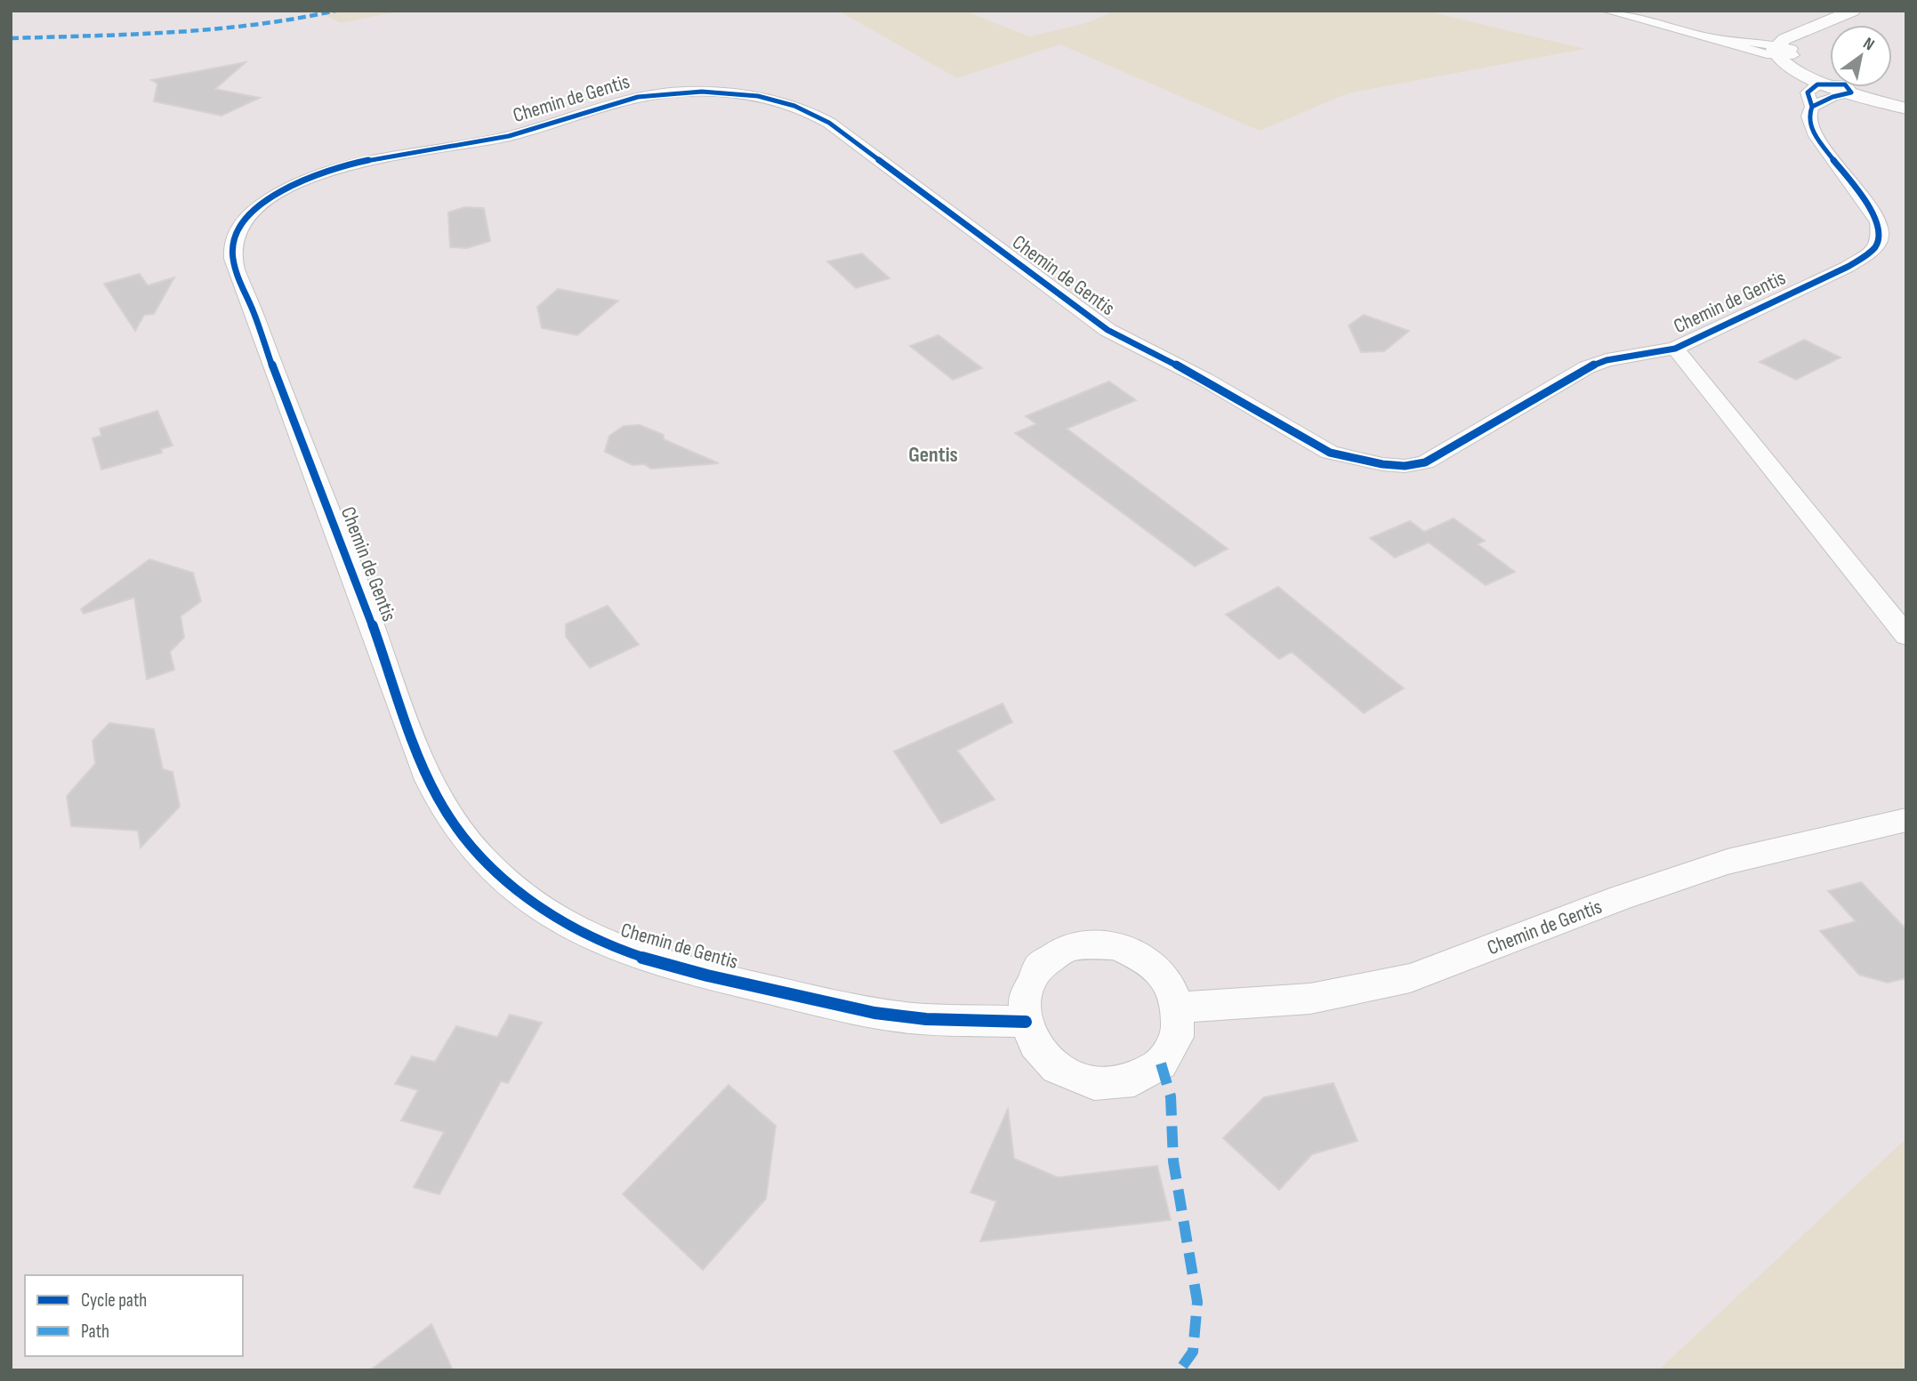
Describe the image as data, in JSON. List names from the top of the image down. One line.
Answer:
{"streets":{"street":["Chemin de Gentis"]},"districts":["Gentis"],"legend":["Cycle path","Path"],"north":"top right"}
